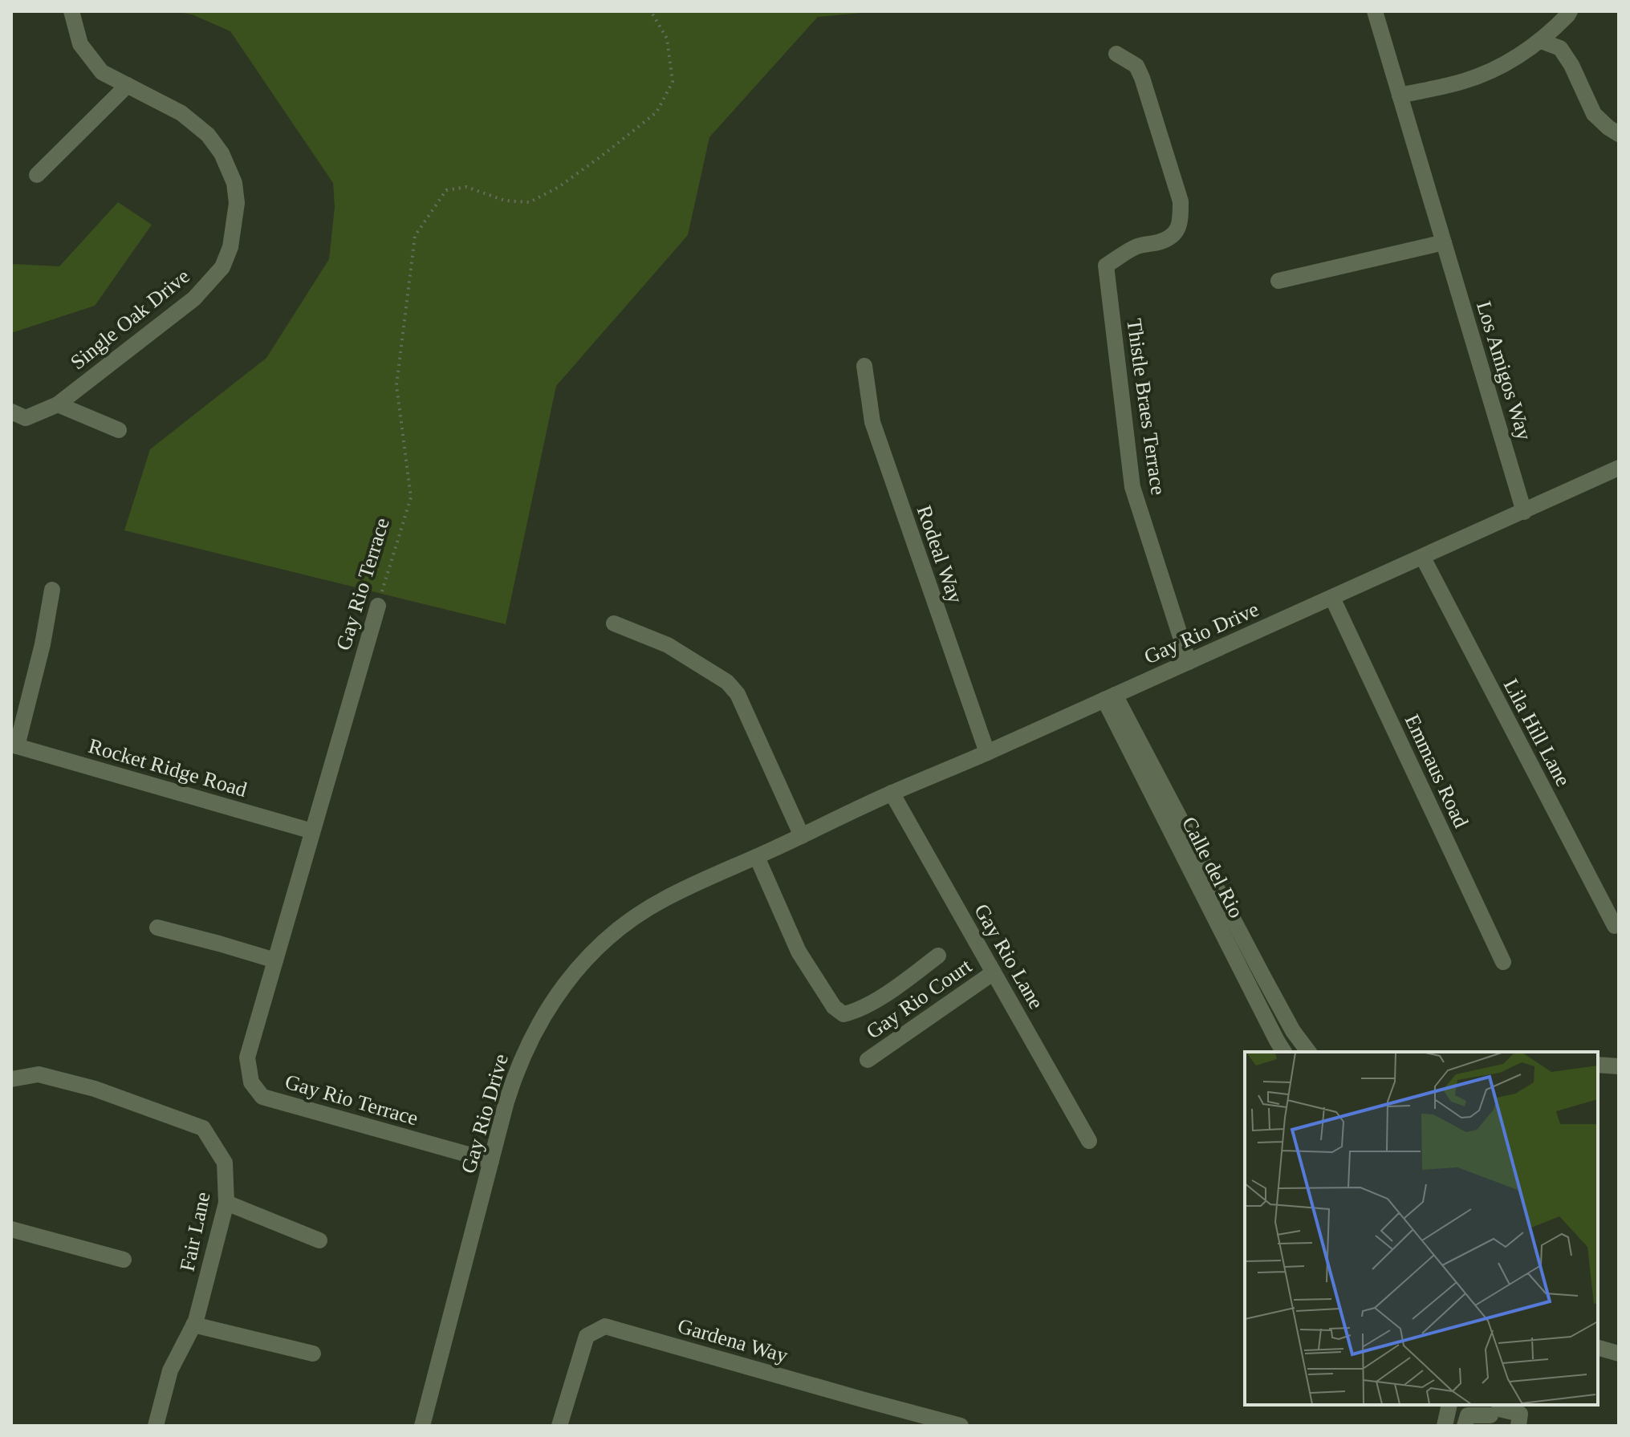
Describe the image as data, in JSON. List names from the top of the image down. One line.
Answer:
{"streets":{"street":["Single Oak Drive","Los Amigos Way","Thistle Braes Terrace","Rodeal Way","Gay Rio Terrace","Gay Rio Drive","Lila Hill Lane","Rocket Ridge Road","Emmaus Road","Calle del Rio","Gay Rio Lane","Gay Rio Court","Fair Lane","Gardena Way"]},"crossings":[["Los Amigos Way","Gay Rio Drive"],["Thistle Braes Terrace","Gay Rio Drive"],["Rodeal Way","Gay Rio Drive"],["Gay Rio Terrace","Gay Rio Drive"],["Gay Rio Terrace","Rocket Ridge Road"],["Gay Rio Drive","Lila Hill Lane"],["Gay Rio Drive","Emmaus Road"],["Gay Rio Drive","Calle del Rio"],["Gay Rio Drive","Gay Rio Lane"],["Gay Rio Lane","Gay Rio Court"]]}
